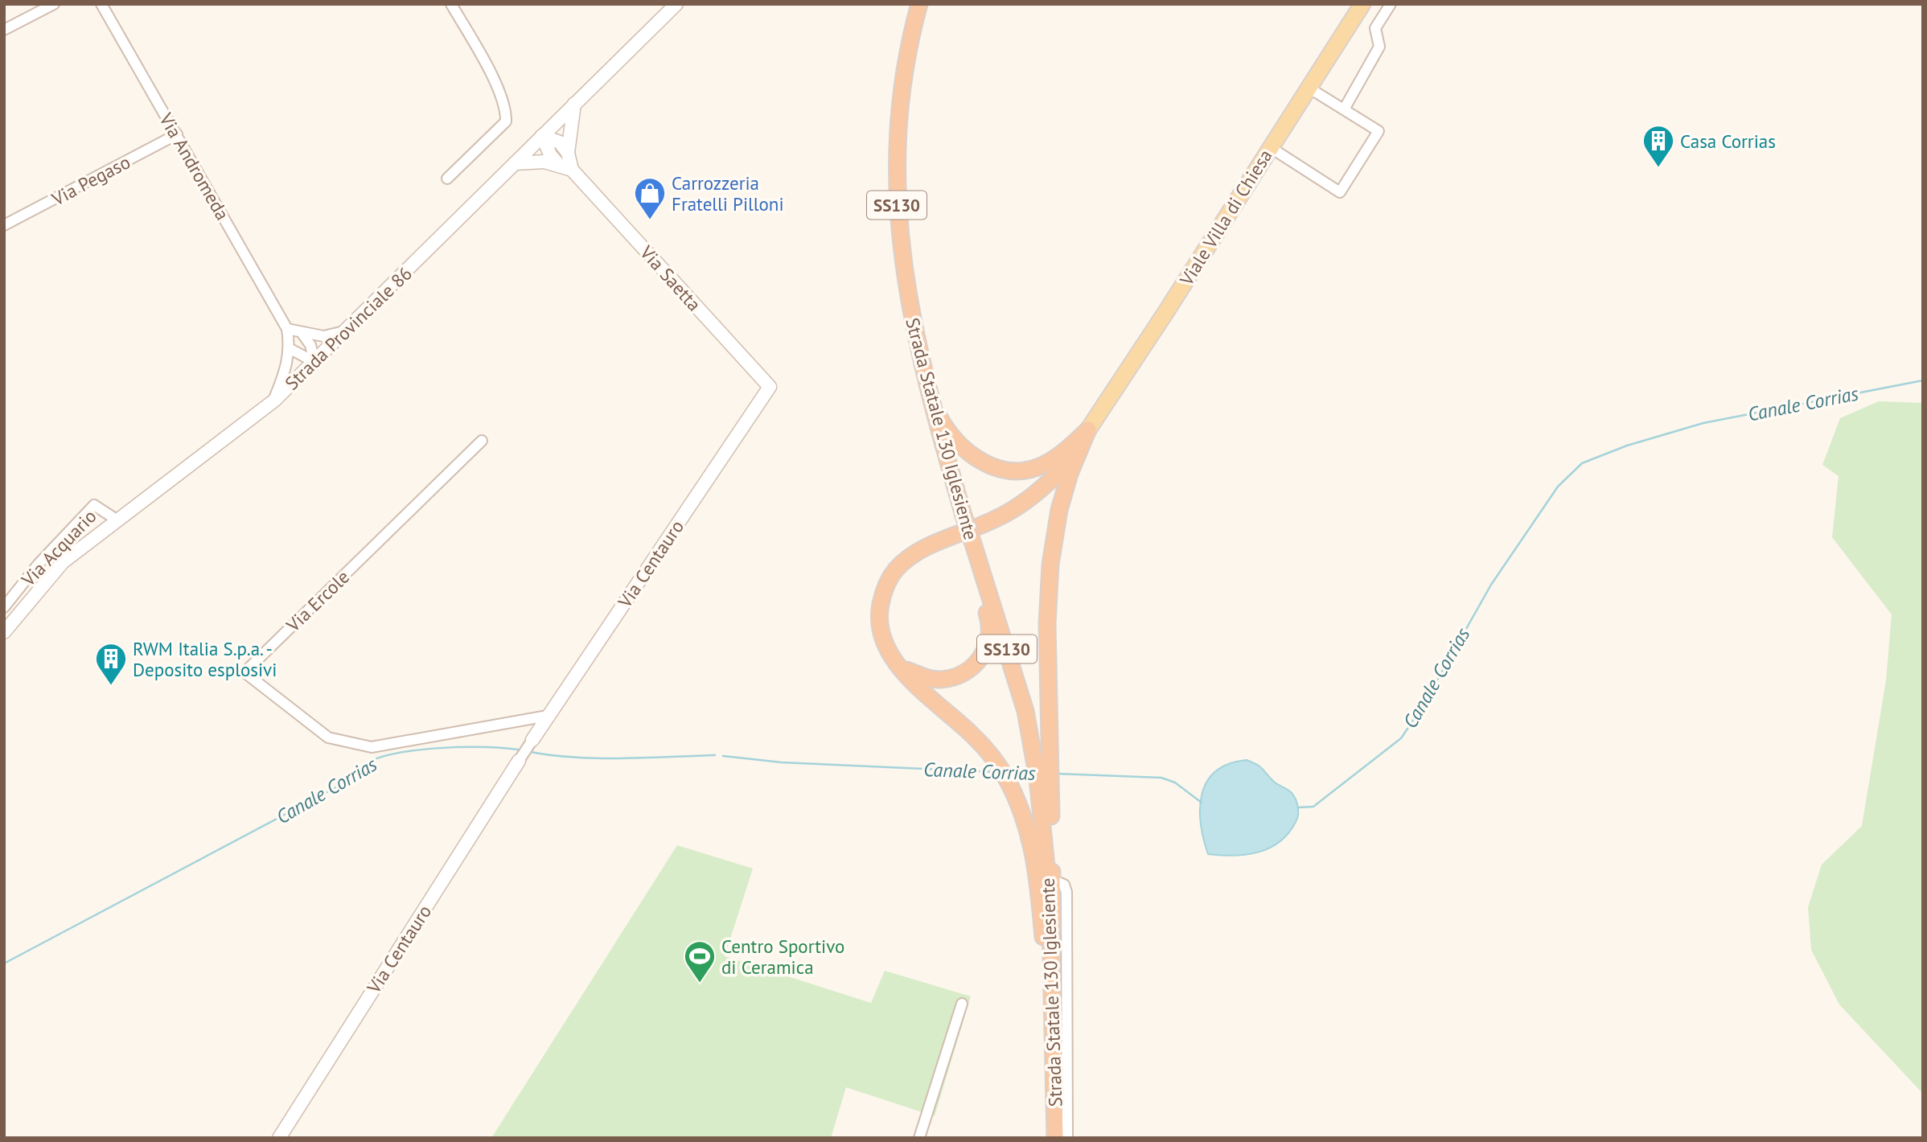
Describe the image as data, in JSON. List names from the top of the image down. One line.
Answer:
{"streets":{"highway":["SS130","Strada Statale 130 Iglesiente"],"main road":["Viale Villa di Chiesa"],"street":["Via Andromeda","Via Pegaso","Via Saetta","Strada Provinciale 86","Via Acquario","Via Centauro","Via Ercole"]},"crossings":[["Via Andromeda","Via Pegaso"],["Via Andromeda","Strada Provinciale 86"],["Via Saetta","Strada Provinciale 86"],["Via Saetta","Via Centauro"],["Strada Provinciale 86","Via Acquario"],["Via Centauro","Via Ercole"]],"water":["Canale Corrias"],"places":{"building":["Casa Corrias","RWM Italia S.p.a. - Deposito esplosivi"],"shop":["Carrozzeria Fratelli Pilloni"],"sports":["Centro Sportivo di Ceramica"]}}
